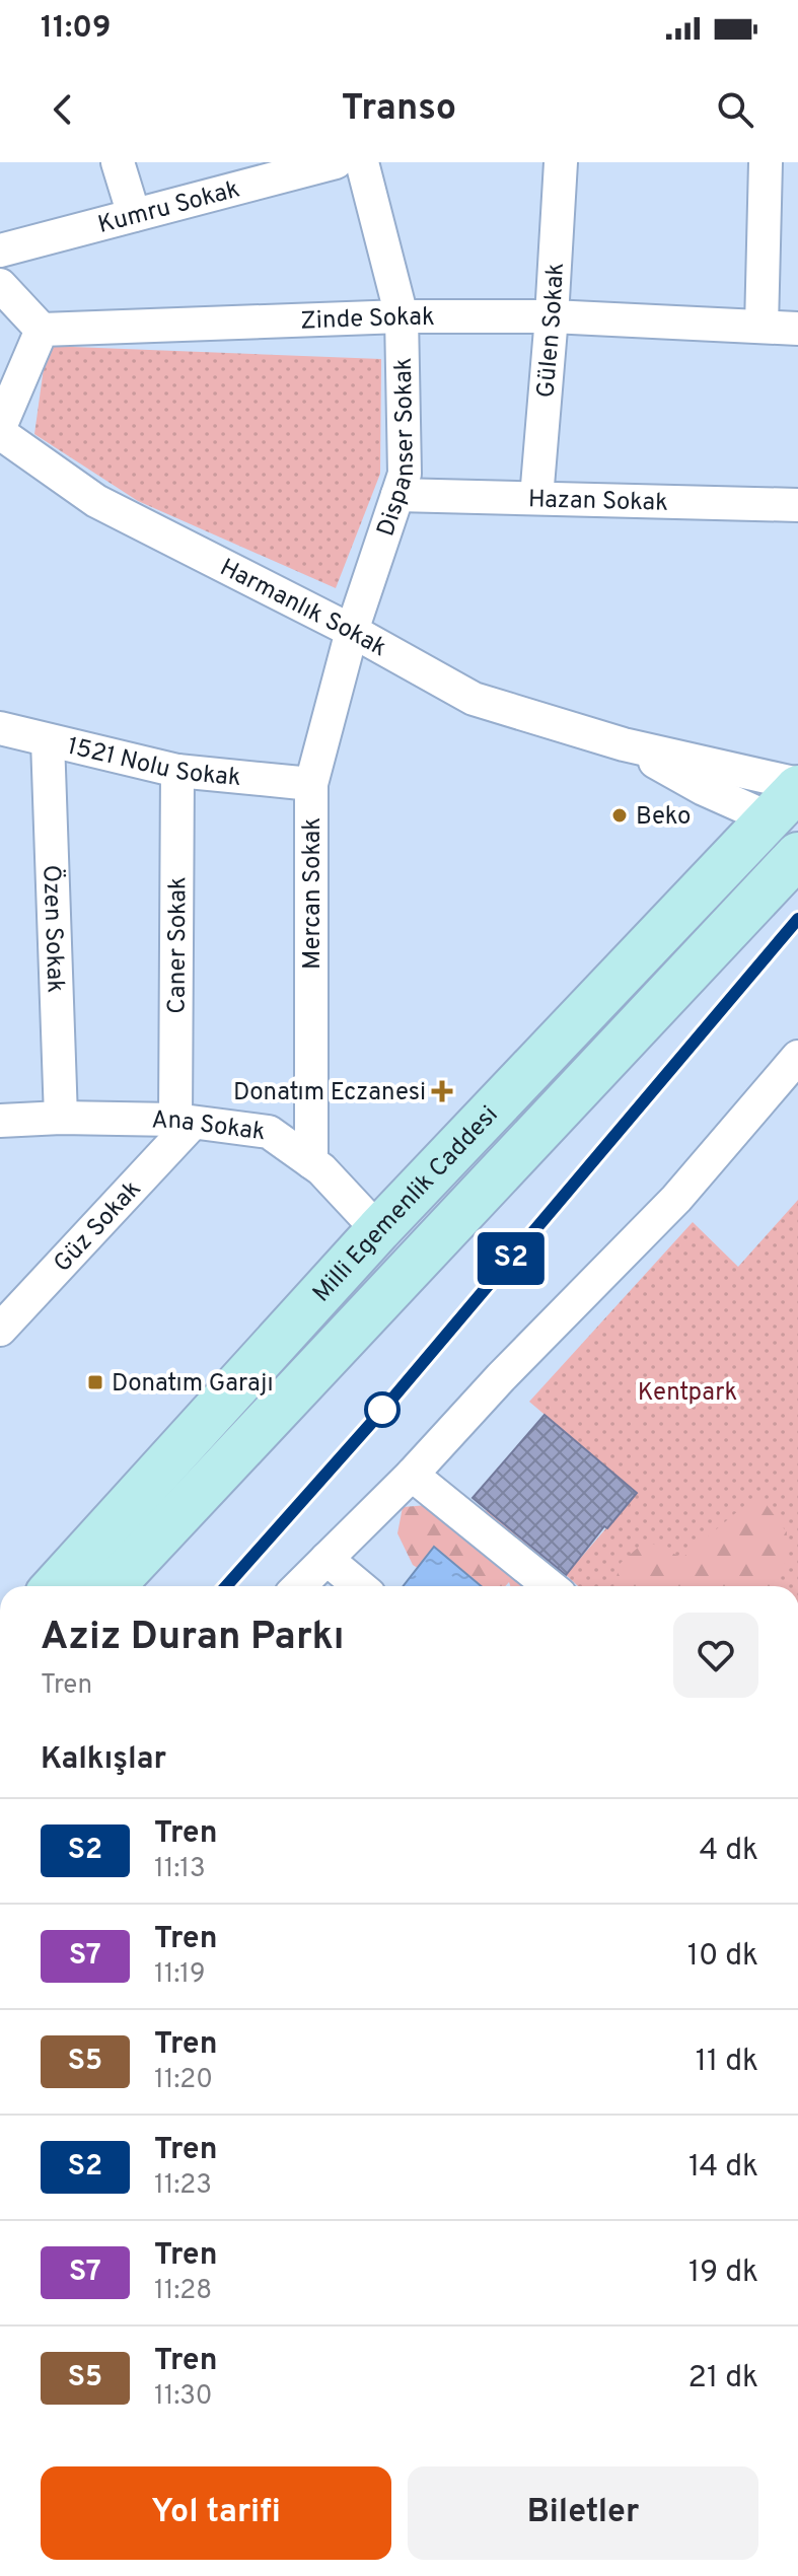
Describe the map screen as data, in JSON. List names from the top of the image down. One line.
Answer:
{"streets":{"main road":["Milli Egemenlik Caddesi"],"street":["Kumru Sokak","Zinde Sokak","Gülen Sokak","Dispanser Sokak","Hazan Sokak","Harmanlık Sokak","1521 Nolu Sokak","Mercan Sokak","Özen Sokak","Caner Sokak","Ana Sokak","Güz Sokak"]},"crossings":[["Zinde Sokak","Gülen Sokak"],["Zinde Sokak","Dispanser Sokak"],["Gülen Sokak","Hazan Sokak"],["Dispanser Sokak","Hazan Sokak"],["Dispanser Sokak","Harmanlık Sokak"],["Dispanser Sokak","Mercan Sokak"],["Harmanlık Sokak","Mercan Sokak"],["Harmanlık Sokak","Milli Egemenlik Caddesi"],["1521 Nolu Sokak","Mercan Sokak"],["1521 Nolu Sokak","Özen Sokak"],["1521 Nolu Sokak","Caner Sokak"],["Mercan Sokak","Ana Sokak"],["Özen Sokak","Ana Sokak"],["Caner Sokak","Ana Sokak"],["Caner Sokak","Güz Sokak"],["Ana Sokak","Milli Egemenlik Caddesi"],["Ana Sokak","Güz Sokak"]],"parks":["Kentpark"],"places":{"other":["Beko"],"health":["Donatım Eczanesi"],"transit":["Donatım Garajı"]},"page":{"status":"11:09","header":"Transo","on_map":"S2","heading":[["Aziz Duran Parkı","Tren"],"Kalkışlar"],"list":[{"mark":"S2","name":"Tren","note":"11:13","value":"4 dk"},{"mark":"S7","name":"Tren","note":"11:19","value":"10 dk"},{"mark":"S5","name":"Tren","note":"11:20","value":"11 dk"},{"mark":"S2","name":"Tren","note":"11:23","value":"14 dk"},{"mark":"S7","name":"Tren","note":"11:28","value":"19 dk"},{"mark":"S5","name":"Tren","note":"11:30","value":"21 dk"}],"buttons":["Yol tarifi","Biletler"]}}
